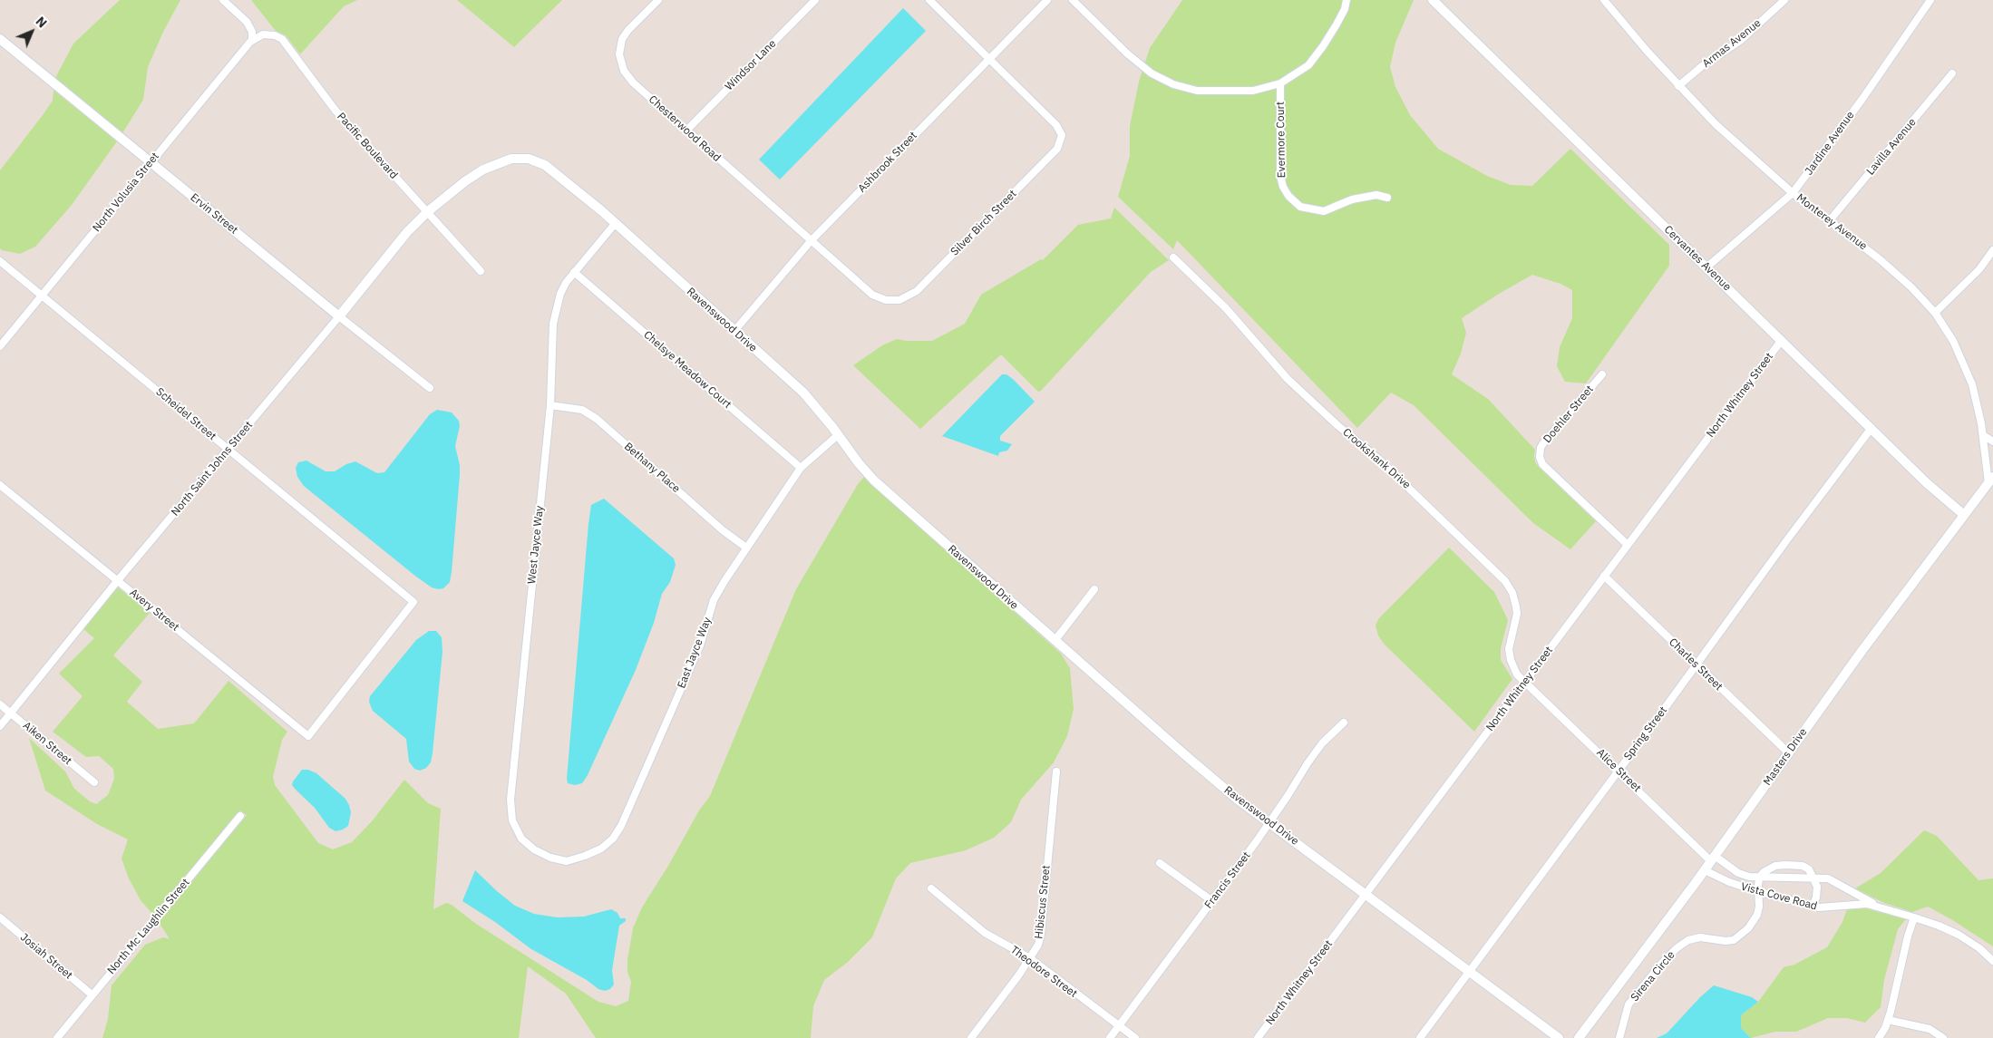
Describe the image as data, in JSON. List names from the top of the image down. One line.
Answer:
{"streets":{"street":["Armas Avenue","Windsor Lane","Chesterwood Road","Evermore Court","Jardine Avenue","Pacific Boulevard","Lavilla Avenue","Ashbrook Street","North Volusia Street","Ervin Street","Monterey Avenue","Silver Birch Street","Cervantes Avenue","Ravenswood Drive","Chelsye Meadow Court","North Whitney Street","Scheidel Street","Doehler Street","Crookshank Drive","Bethany Place","North Saint Johns Street","West Jayce Way","Avery Street","East Jayce Way","Charles Street","Spring Street","Aiken Street","Masters Drive","Alice Street","Francis Street","Vista Cove Road","Hibiscus Street","North Mc Laughlin Street","Josiah Street","Theodore Street","Sirena Circle"]},"crossings":[["Armas Avenue","Monterey Avenue"],["Windsor Lane","Chesterwood Road"],["Chesterwood Road","Ashbrook Street"],["Chesterwood Road","Silver Birch Street"],["Jardine Avenue","Monterey Avenue"],["Jardine Avenue","Cervantes Avenue"],["Pacific Boulevard","North Volusia Street"],["Pacific Boulevard","Ravenswood Drive"],["Pacific Boulevard","North Saint Johns Street"],["Lavilla Avenue","Monterey Avenue"],["Ashbrook Street","Silver Birch Street"],["Ashbrook Street","Ravenswood Drive"],["North Volusia Street","Ervin Street"],["North Volusia Street","Scheidel Street"],["Ervin Street","North Saint Johns Street"],["Monterey Avenue","Masters Drive"],["Cervantes Avenue","North Whitney Street"],["Cervantes Avenue","Spring Street"],["Cervantes Avenue","Masters Drive"],["Ravenswood Drive","North Whitney Street"],["Ravenswood Drive","North Saint Johns Street"],["Ravenswood Drive","West Jayce Way"],["Ravenswood Drive","East Jayce Way"],["Ravenswood Drive","Spring Street"],["Ravenswood Drive","Francis Street"],["Chelsye Meadow Court","West Jayce Way"],["Chelsye Meadow Court","East Jayce Way"],["North Whitney Street","Doehler Street"],["North Whitney Street","Crookshank Drive"],["North Whitney Street","Charles Street"],["North Whitney Street","Alice Street"],["Scheidel Street","North Saint Johns Street"],["Scheidel Street","Avery Street"],["Crookshank Drive","Alice Street"],["Bethany Place","West Jayce Way"],["Bethany Place","East Jayce Way"],["North Saint Johns Street","Avery Street"],["North Saint Johns Street","Aiken Street"],["West Jayce Way","East Jayce Way"],["Charles Street","Spring Street"],["Charles Street","Masters Drive"],["Spring Street","Alice Street"],["Masters Drive","Alice Street"],["Masters Drive","Vista Cove Road"],["Alice Street","Vista Cove Road"],["Francis Street","Theodore Street"],["Vista Cove Road","Sirena Circle"],["Hibiscus Street","Theodore Street"],["North Mc Laughlin Street","Josiah Street"]],"north":"top right"}
